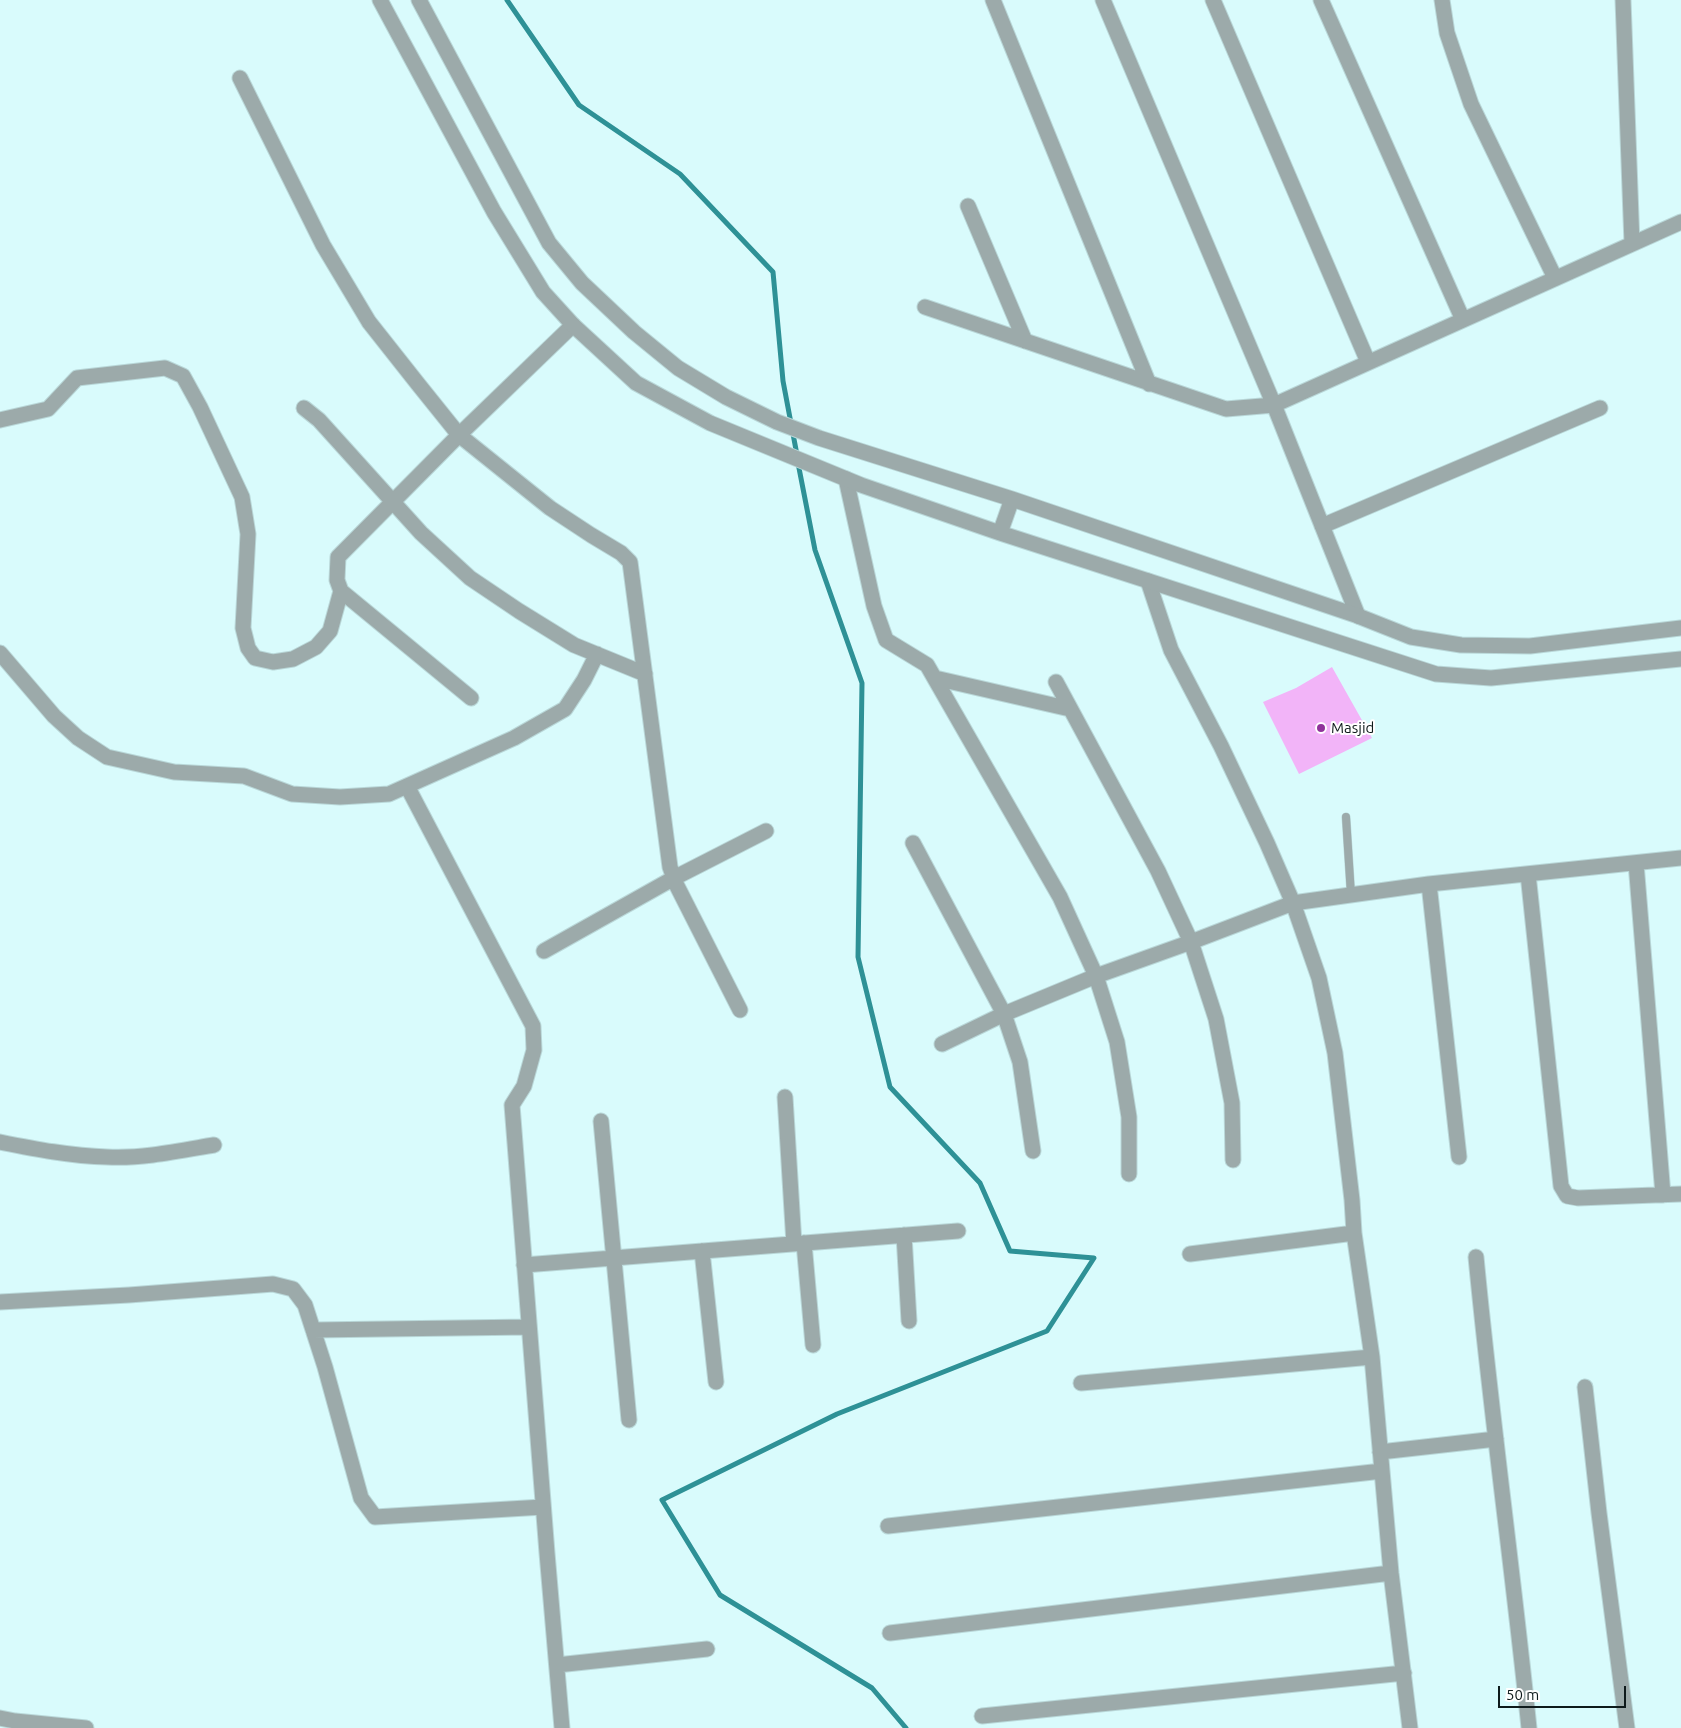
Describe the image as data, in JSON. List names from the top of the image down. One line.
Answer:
{"places":["Masjid"],"scale_bar":"50 m"}
